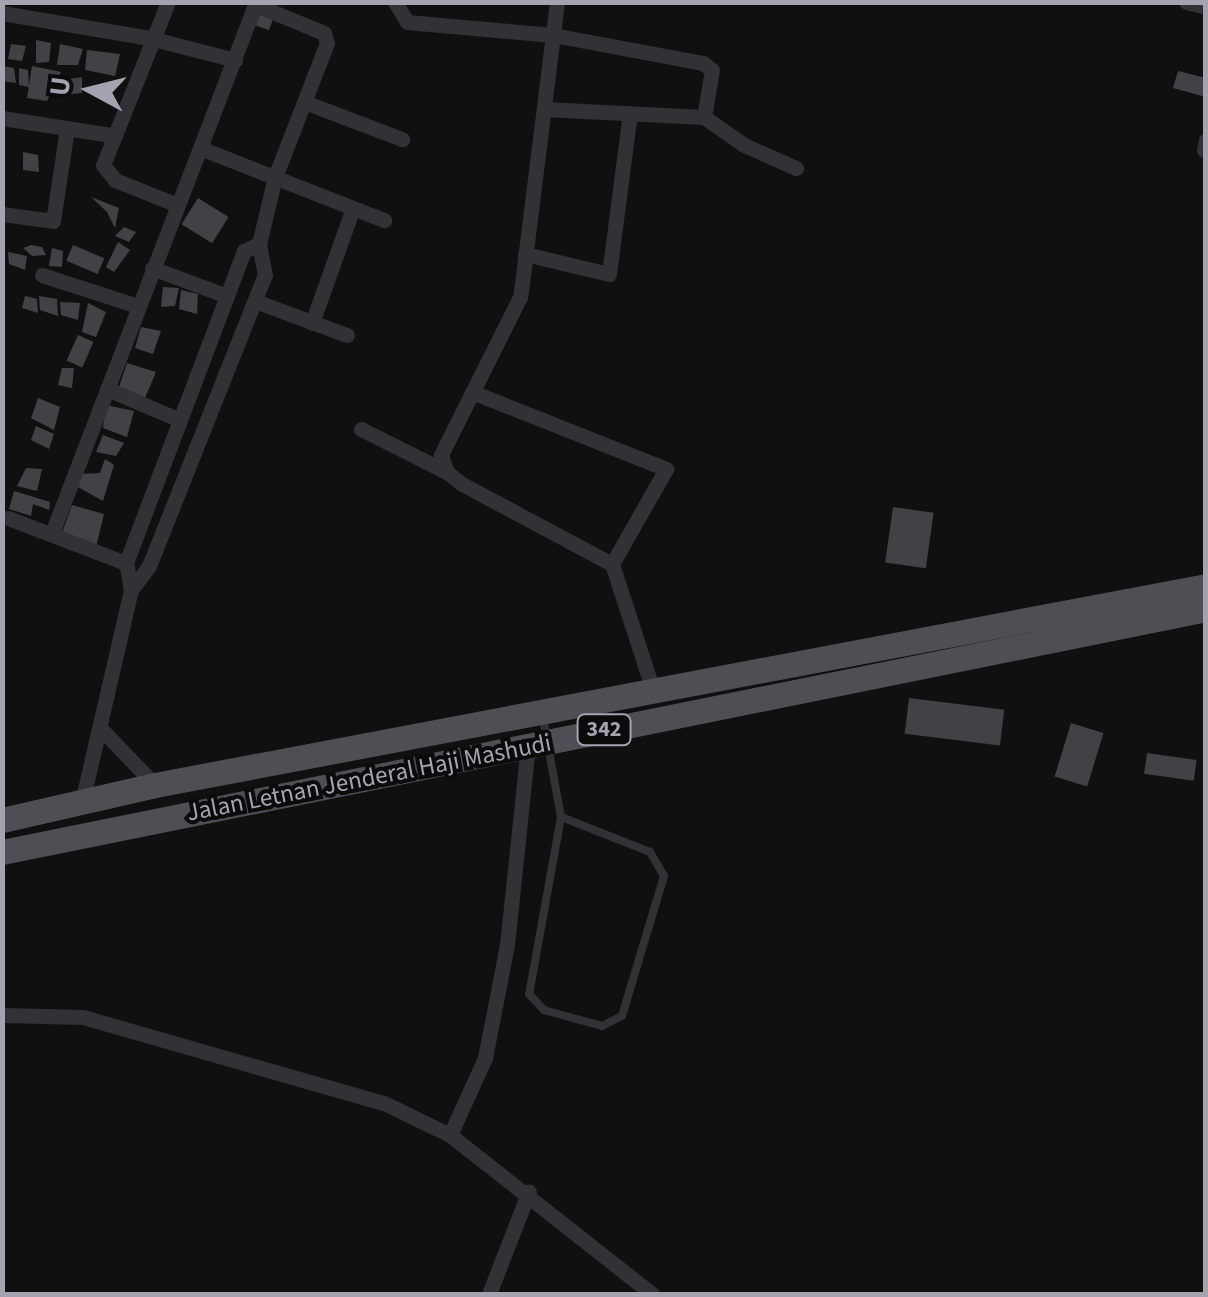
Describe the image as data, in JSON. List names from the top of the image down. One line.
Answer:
{"streets":{"main road":["342","Jalan Letnan Jenderal Haji Mashudi"]},"north":"left"}
